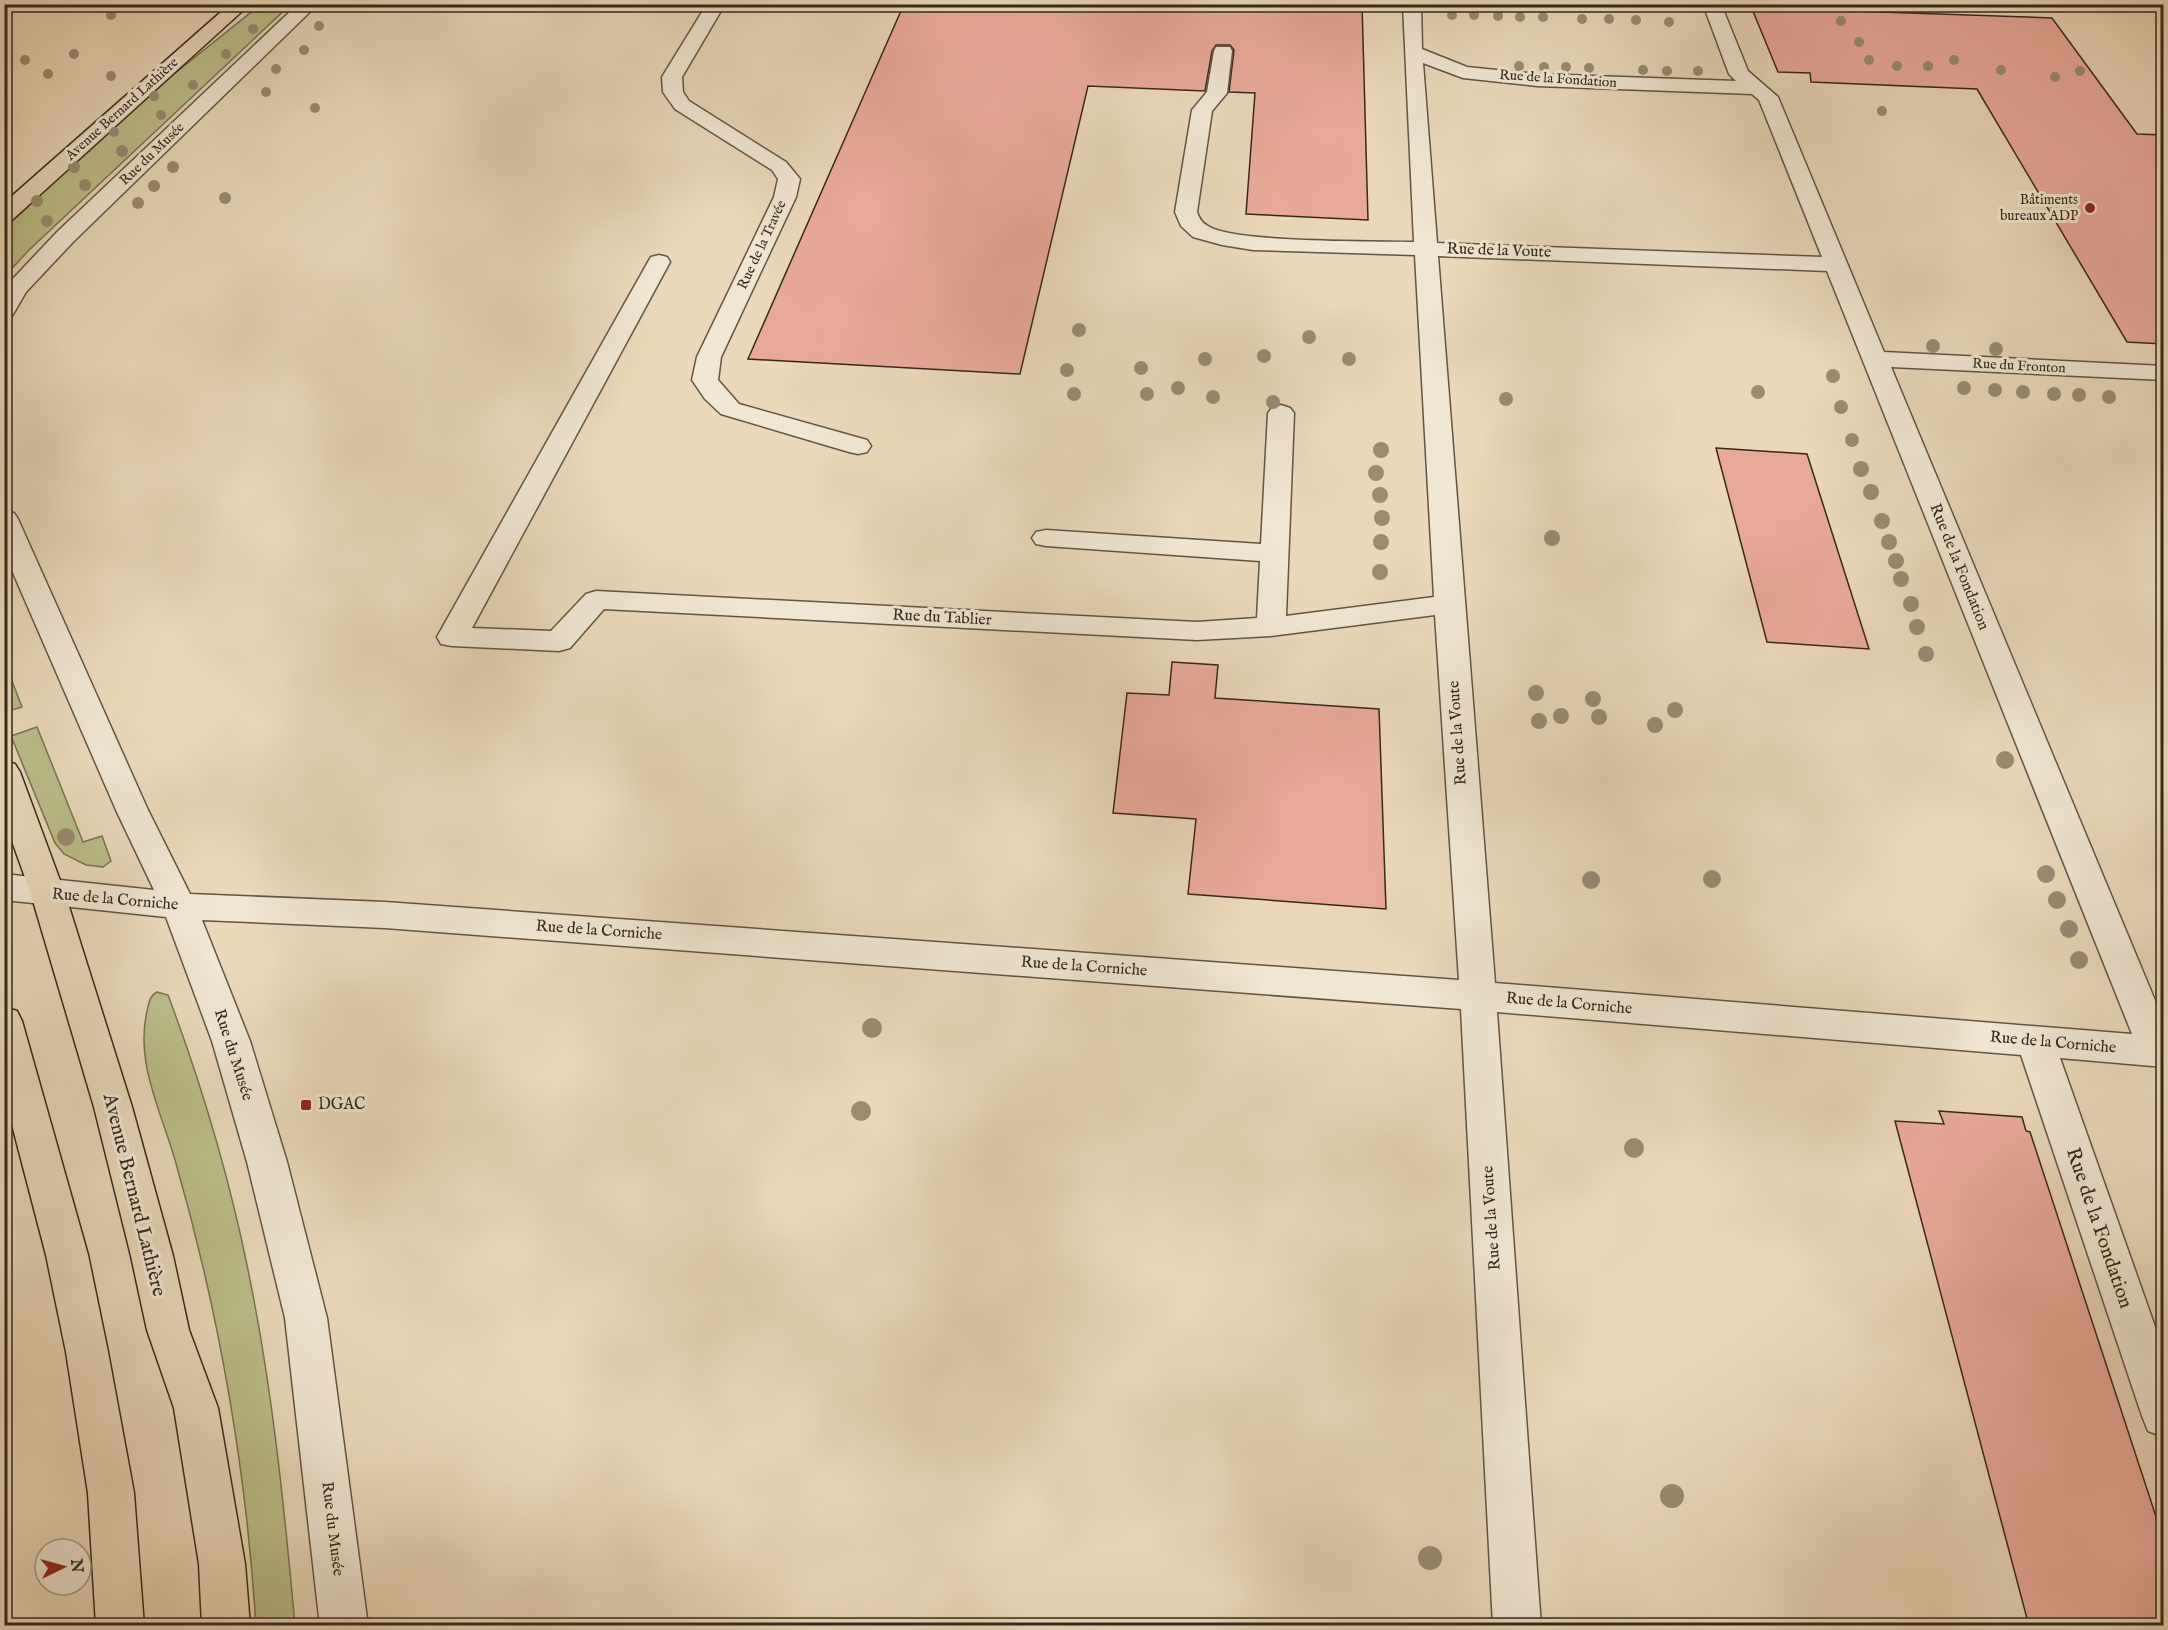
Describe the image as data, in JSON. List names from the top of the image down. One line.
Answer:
{"streets":{"main road":["Avenue Bernard Lathière"],"lane":["Rue de la Fondation","Rue du Musée","Rue de la Travée","Rue de la Voute","Rue du Fronton","Rue du Tablier","Rue de la Corniche"]},"crossings":[["Rue de la Fondation","Rue de la Voute"],["Rue de la Fondation","Rue du Fronton"],["Rue de la Fondation","Rue de la Corniche"],["Avenue Bernard Lathière","Rue de la Corniche"],["Rue du Musée","Rue de la Corniche"],["Rue de la Voute","Rue du Tablier"],["Rue de la Voute","Rue de la Corniche"]],"places":{"other":["Bâtiments bureaux ADP"],"transit":["DGAC"]},"north":"right"}
